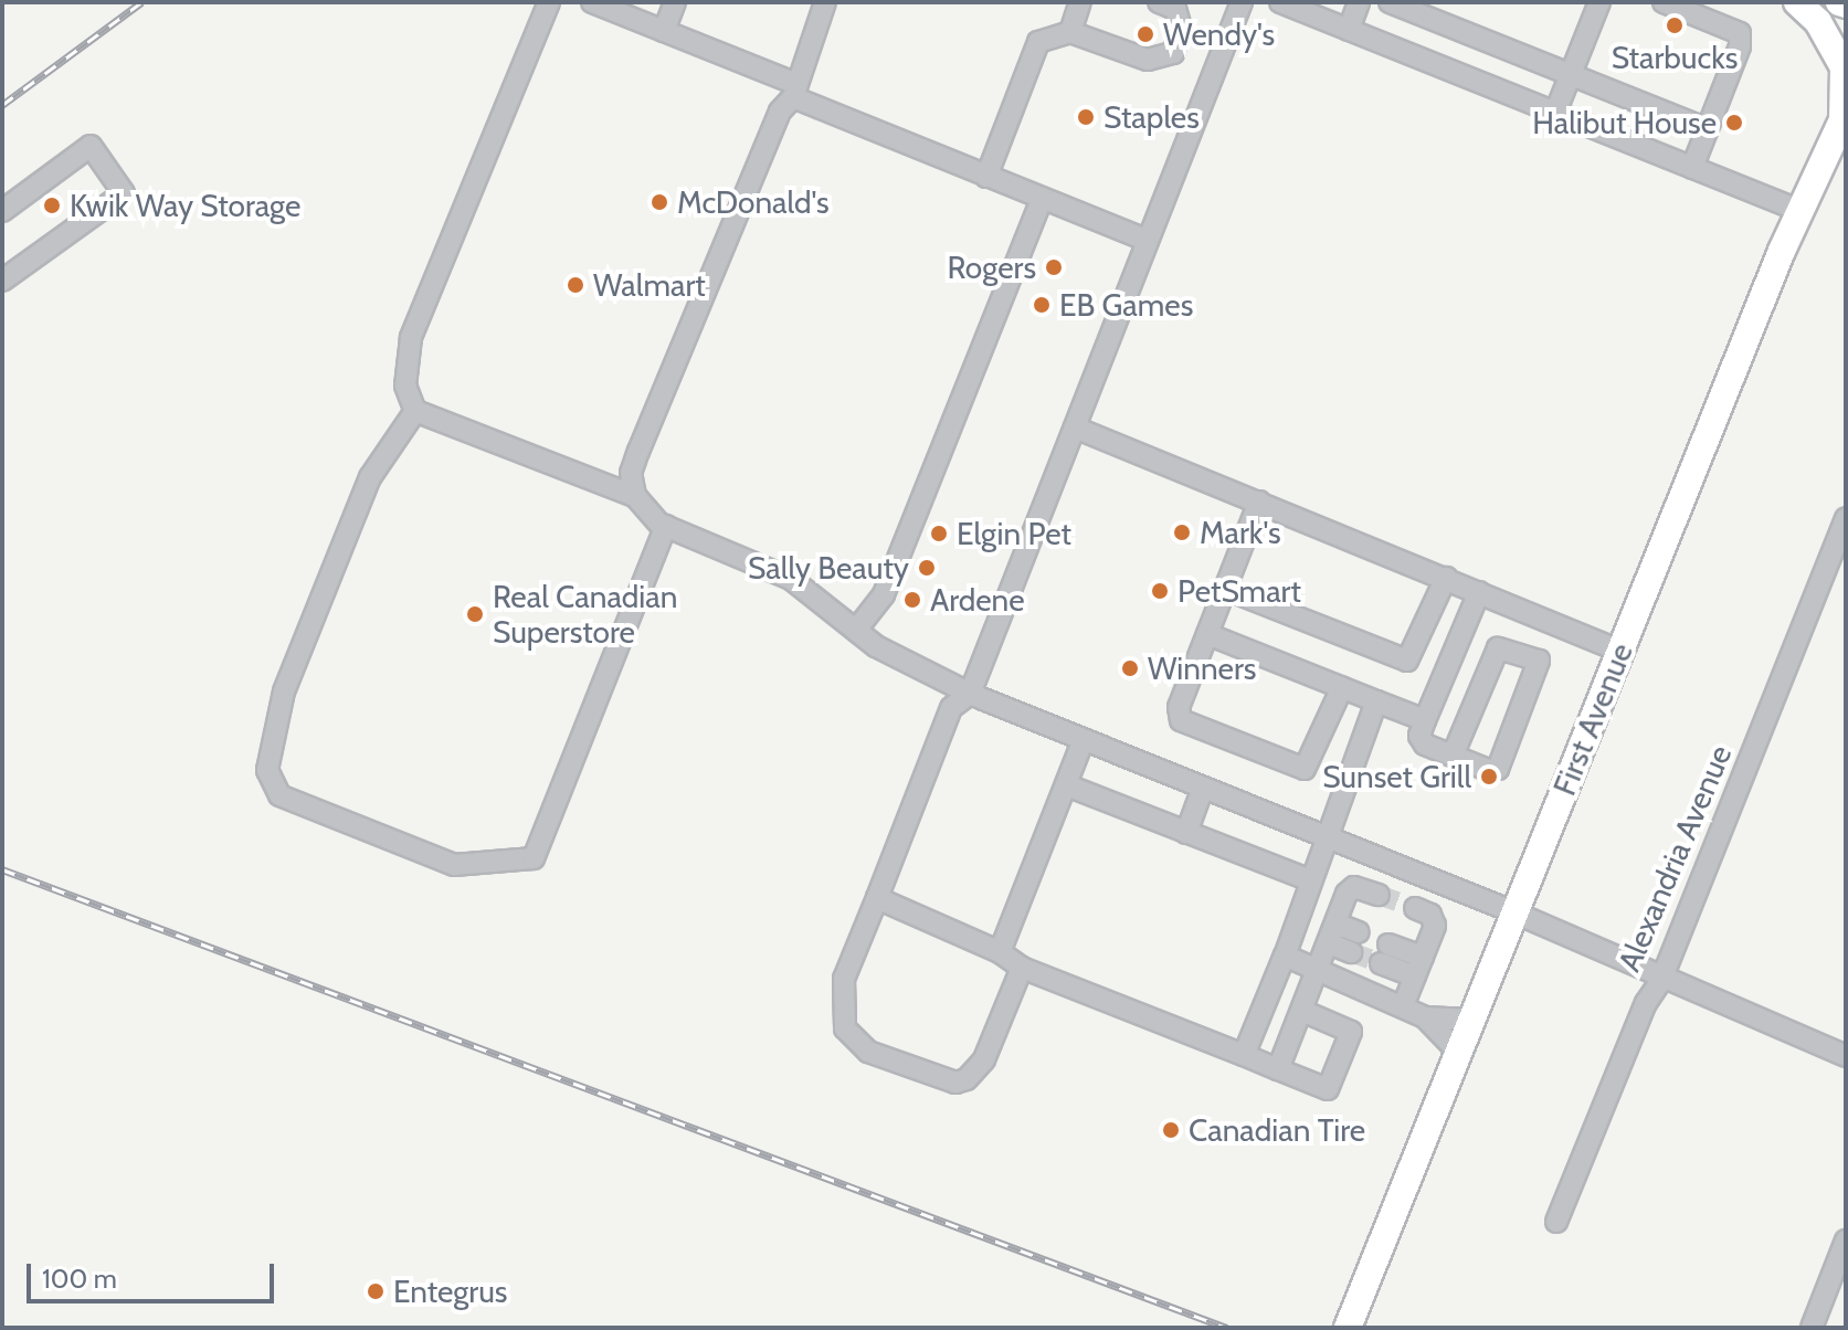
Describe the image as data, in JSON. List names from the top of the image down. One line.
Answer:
{"streets":{"main road":["First Avenue"],"street":["Alexandria Avenue"]},"places":["Starbucks","Wendy's","Staples","Halibut House","McDonald's","Kwik Way Storage","Rogers","Walmart","EB Games","Mark's","Elgin Pet","Sally Beauty","PetSmart","Ardene","Real Canadian Superstore","Winners","Sunset Grill","Canadian Tire","Entegrus"],"scale_bar":"100 m"}
